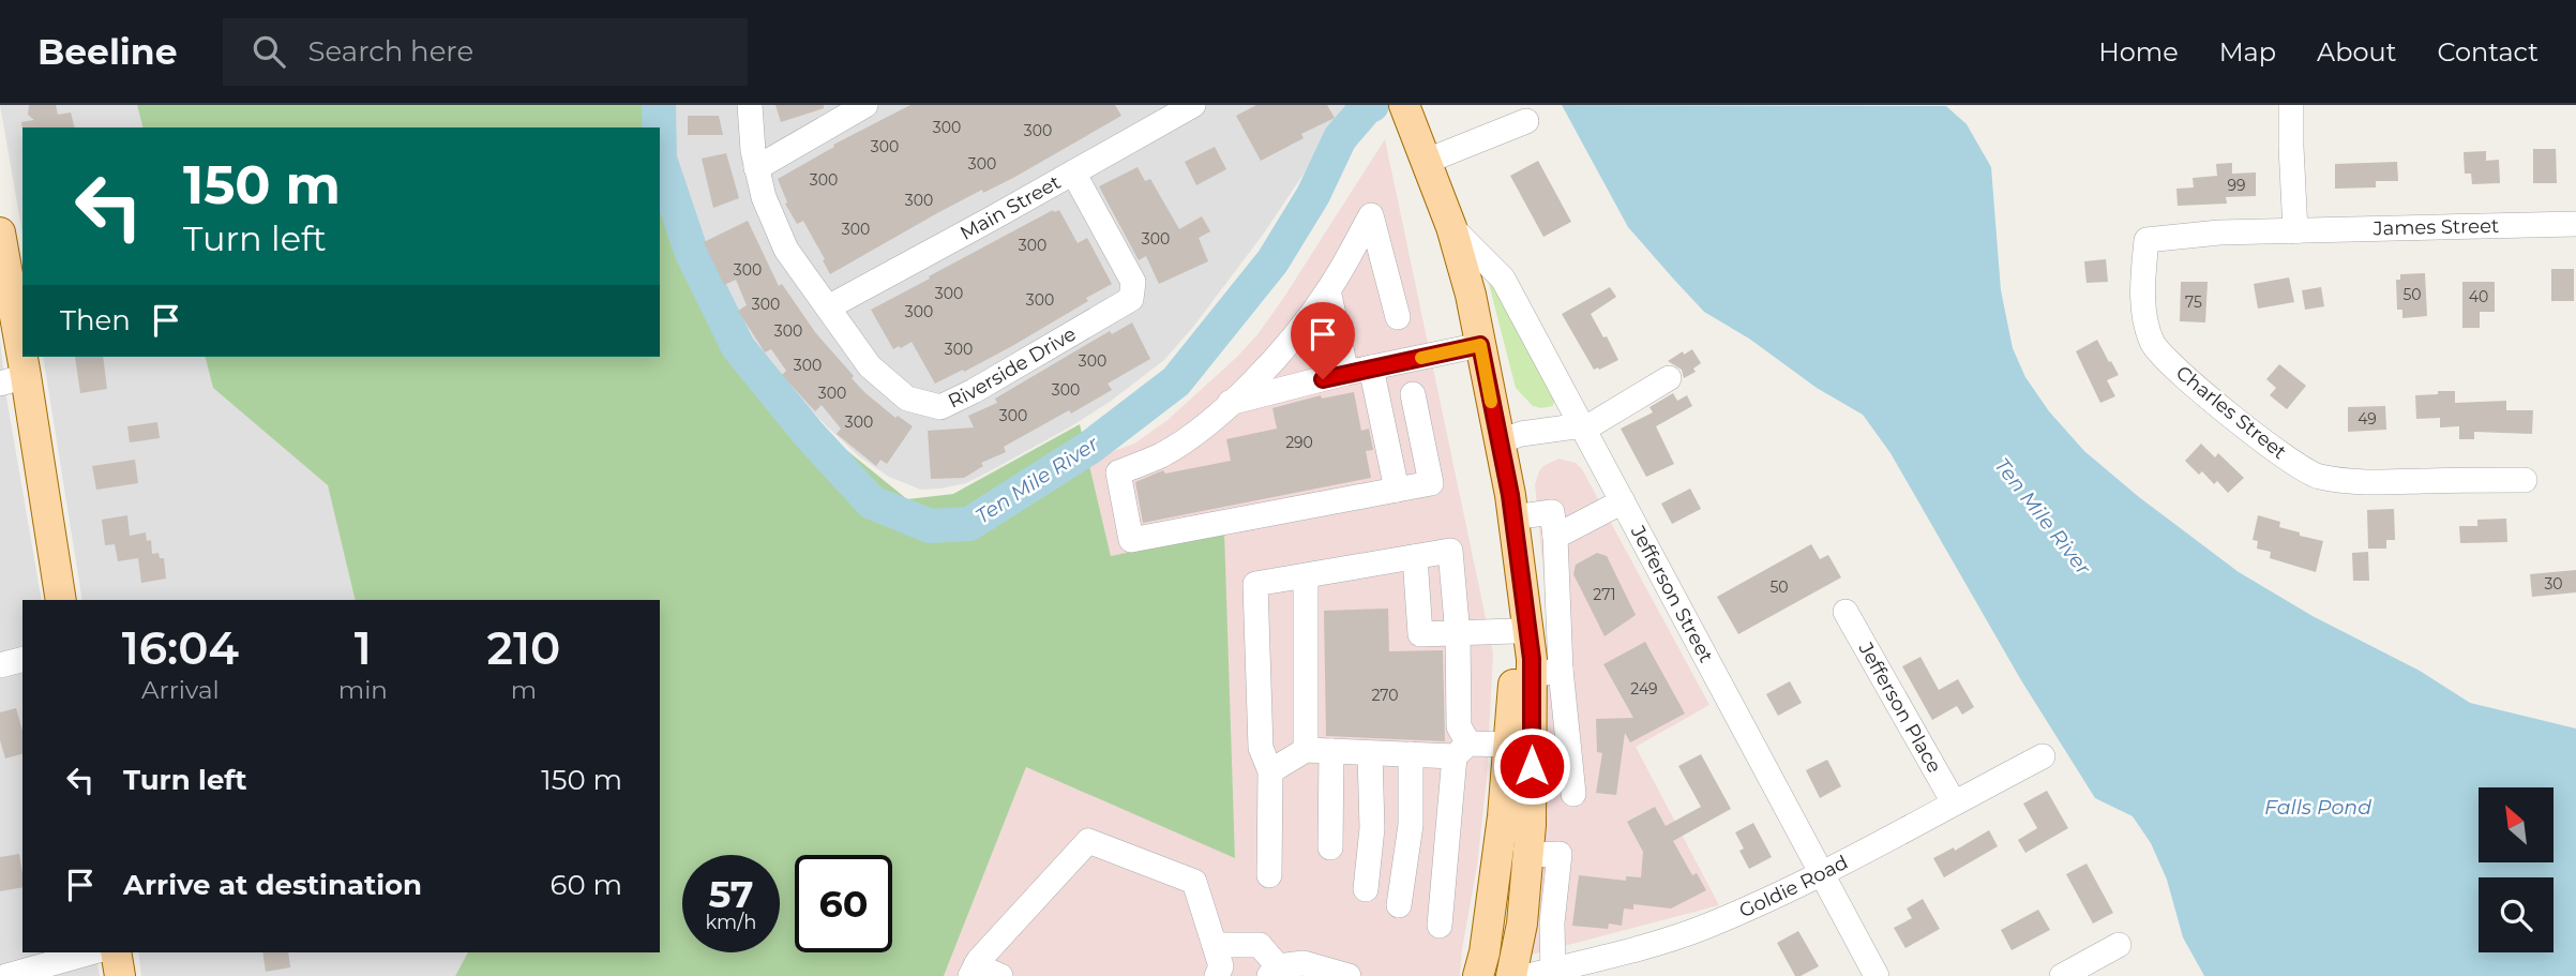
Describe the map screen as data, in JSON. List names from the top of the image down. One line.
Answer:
{"streets":{"street":["Main Street","James Street","Riverside Drive","Charles Street","Jefferson Street","Jefferson Place","Goldie Road"]},"crossings":[["Main Street","Riverside Drive"],["James Street","Charles Street"],["Jefferson Street","Goldie Road"],["Jefferson Place","Goldie Road"]],"water":["Ten Mile River","Falls Pond"],"house_numbers":["300","300","300","300","300","99","300","300","300","300","300","300","50","40","300","75","300","300","300","300","300","300","300","300","300","49","300","290","30","50","271","249","270"],"north":"top left","page":{"header":"Beeline","search":"Search here","nav":["Home","Map","About","Contact"],"turn":["150 m","Turn left"],"then":"Then","eta":["16:04","Arrival","1","min","210","m"],"list":[{"name":"Turn left","value":"150 m"},{"name":"Arrive at destination","value":"60 m"}],"speed":"57 km/h","limit":"60"}}
